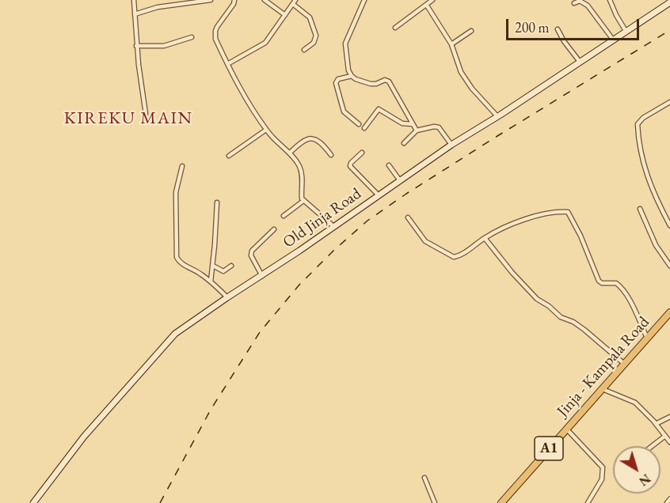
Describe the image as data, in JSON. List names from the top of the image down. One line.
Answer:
{"streets":{"highway":["Jinja - Kampala Road","A1"],"main road":["Old Jinja Road"]},"districts":["KIREKU MAIN"],"scale_bar":"200 m","north":"bottom right"}
